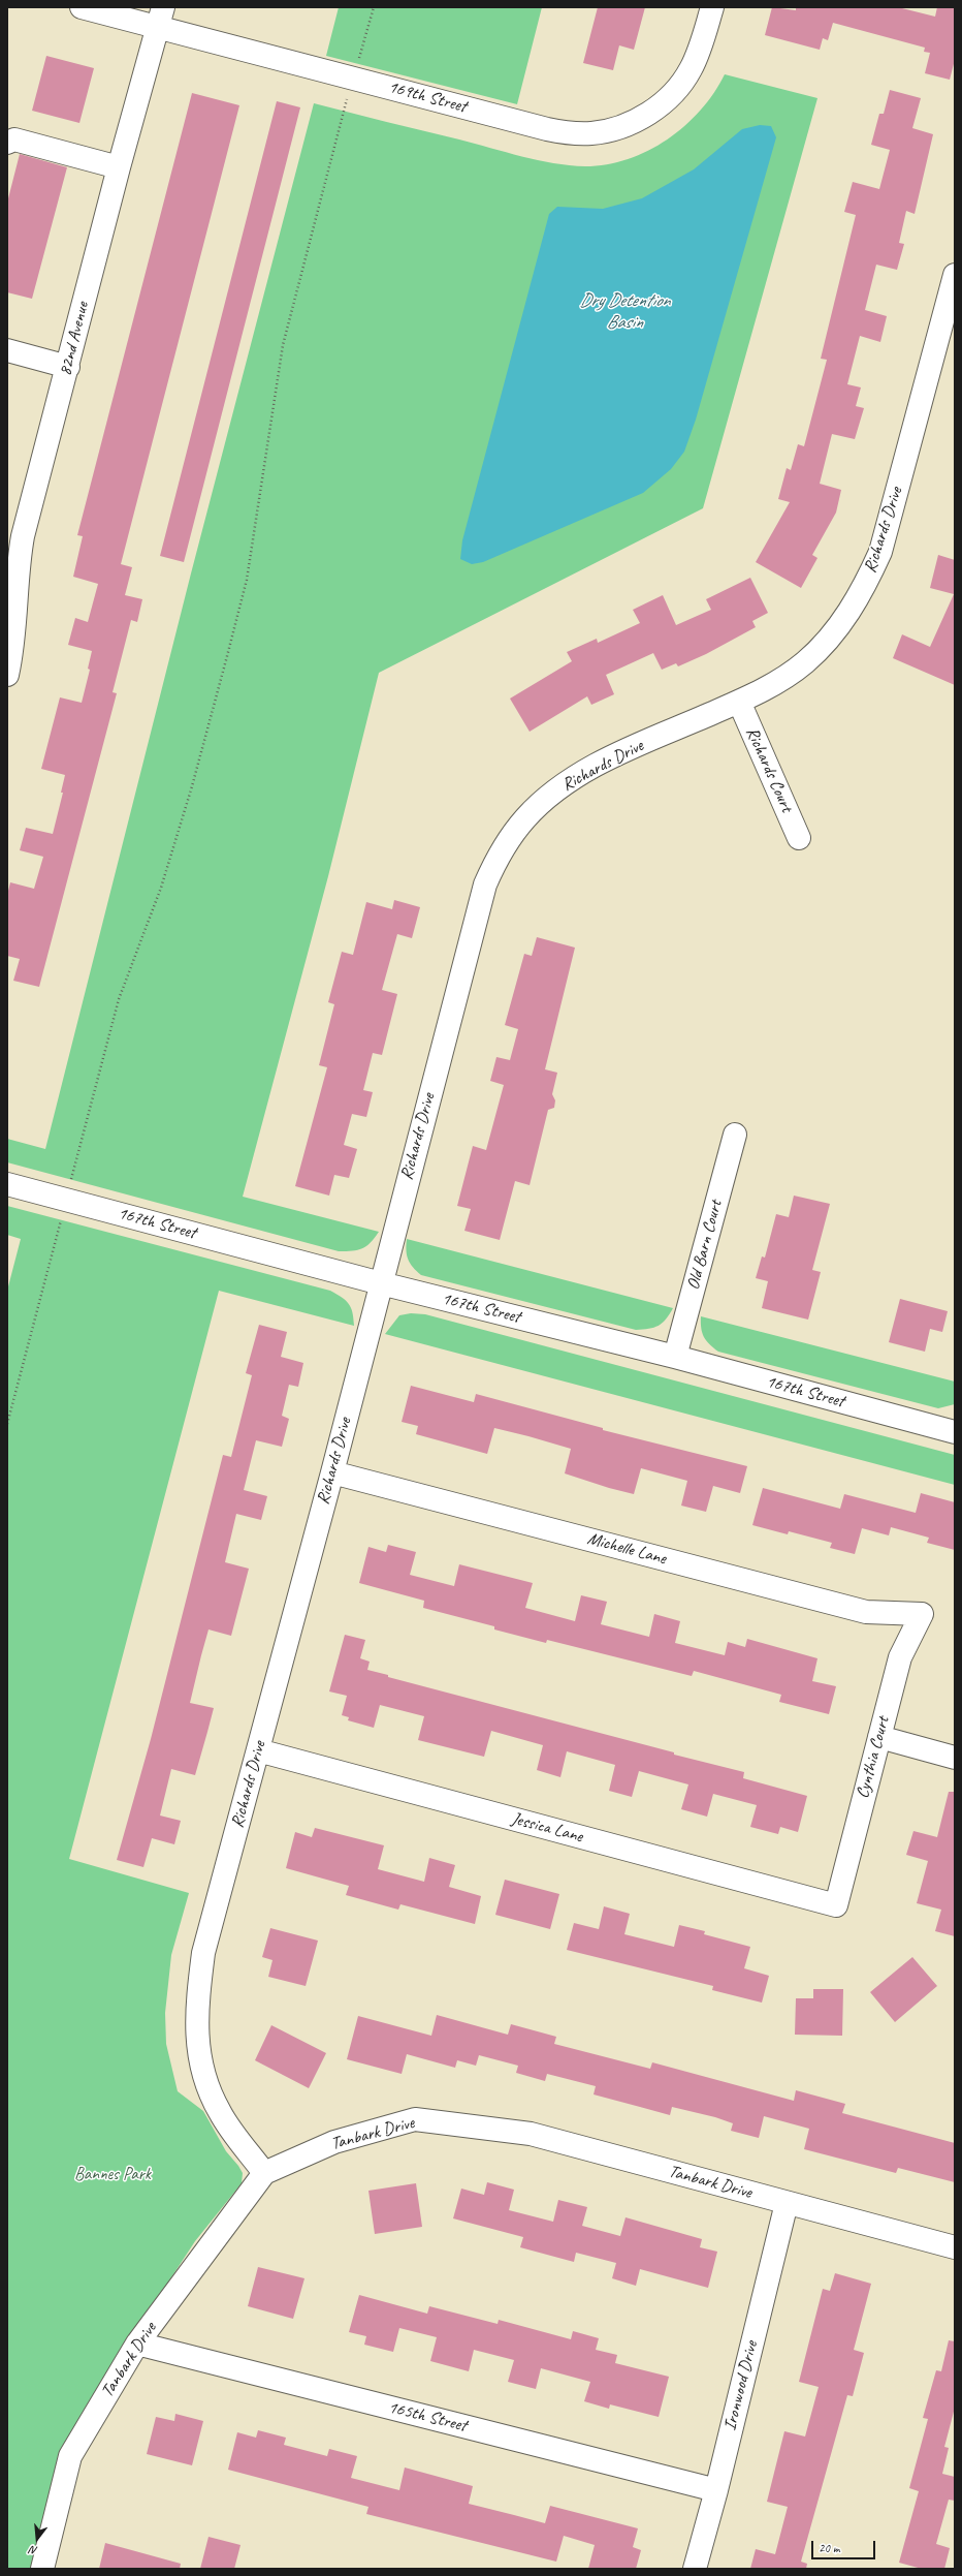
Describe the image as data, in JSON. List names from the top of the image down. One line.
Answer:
{"streets":{"street":["169th Street","82nd Avenue","Richards Drive","Richards Court","167th Street","Old Barn Court","Michelle Lane","Cynthia Court","Jessica Lane","Tanbark Drive","Ironwood Drive","165th Street"]},"crossings":[["169th Street","82nd Avenue"],["Richards Drive","Richards Court"],["Richards Drive","167th Street"],["Richards Drive","Michelle Lane"],["Richards Drive","Jessica Lane"],["Richards Drive","Tanbark Drive"],["167th Street","Old Barn Court"],["Michelle Lane","Cynthia Court"],["Cynthia Court","Jessica Lane"],["Tanbark Drive","Ironwood Drive"],["Tanbark Drive","165th Street"],["Ironwood Drive","165th Street"]],"water":["Dry Detention Basin"],"parks":["Bannes Park"],"scale_bar":"20 m","north":"bottom"}
